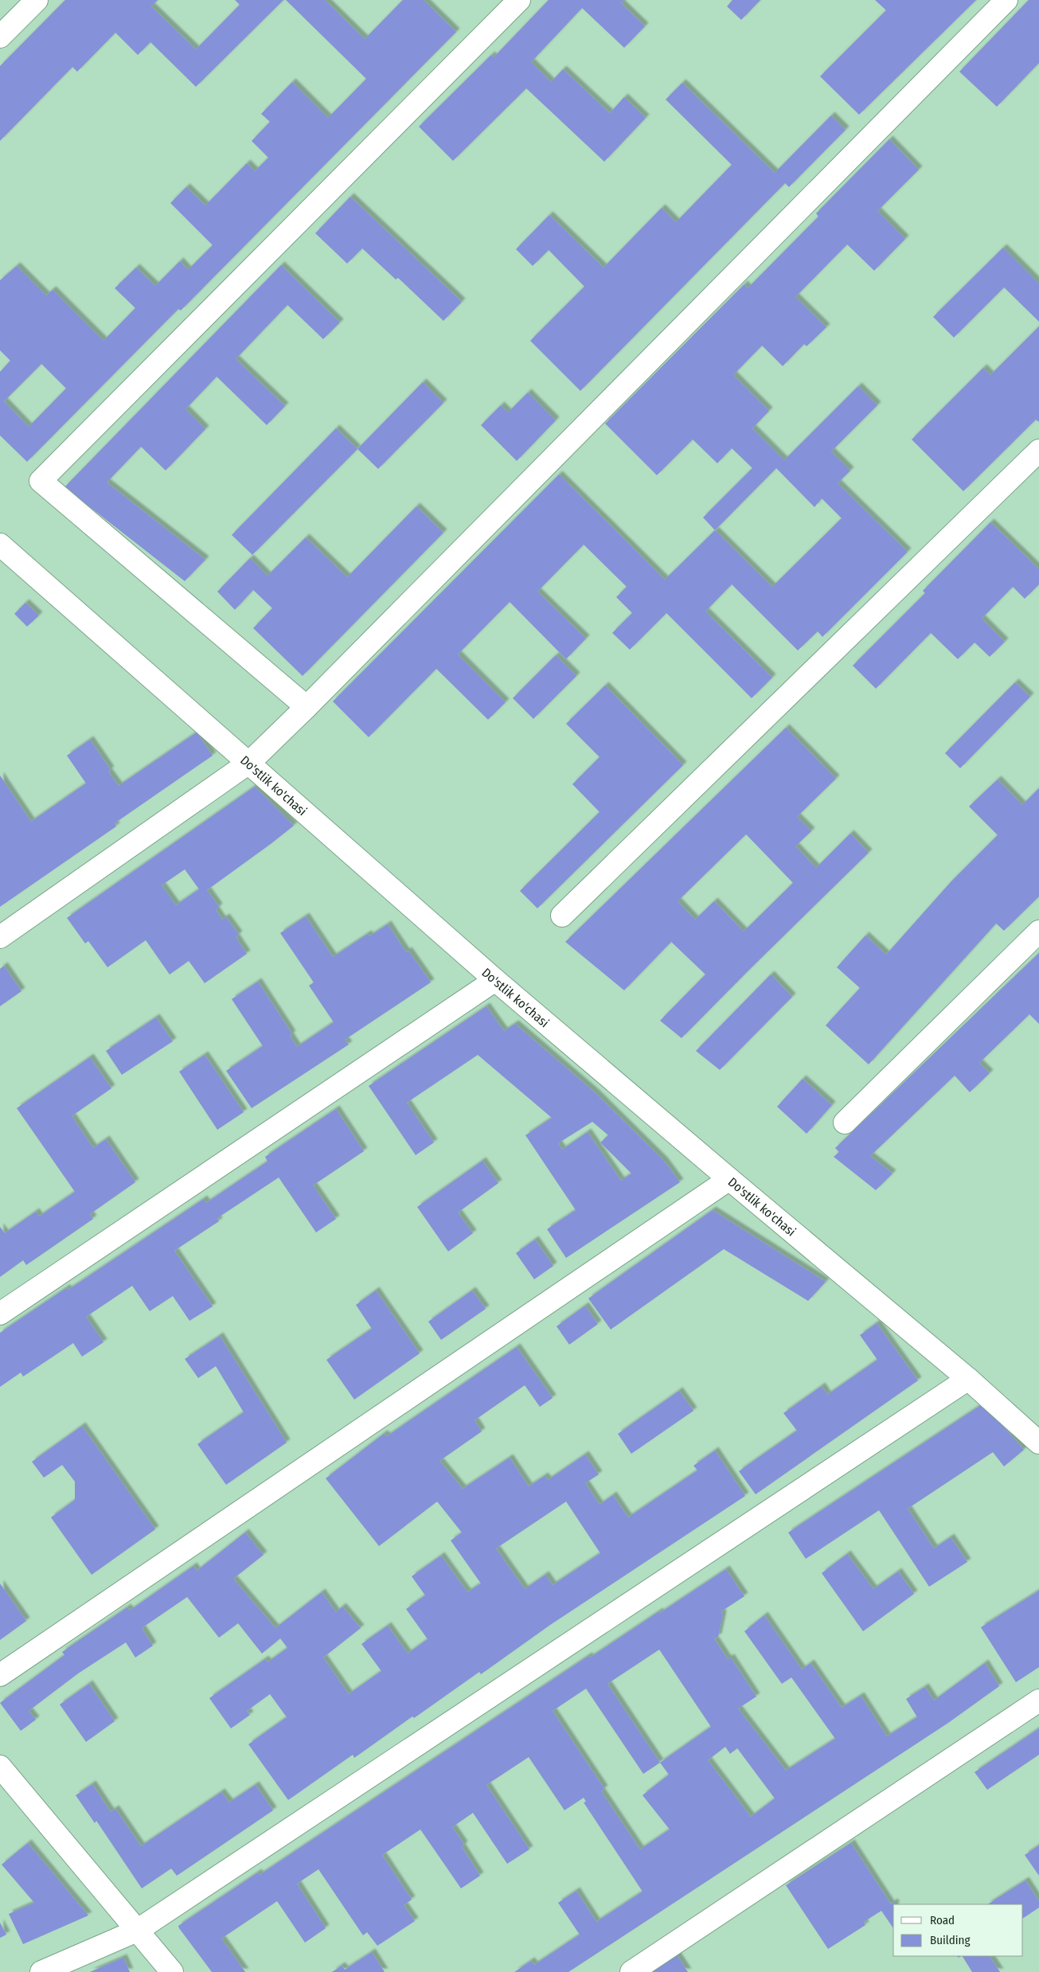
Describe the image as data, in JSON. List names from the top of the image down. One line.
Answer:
{"streets":{"street":["Do'stlik ko'chasi"]},"legend":["Road","Building"]}
